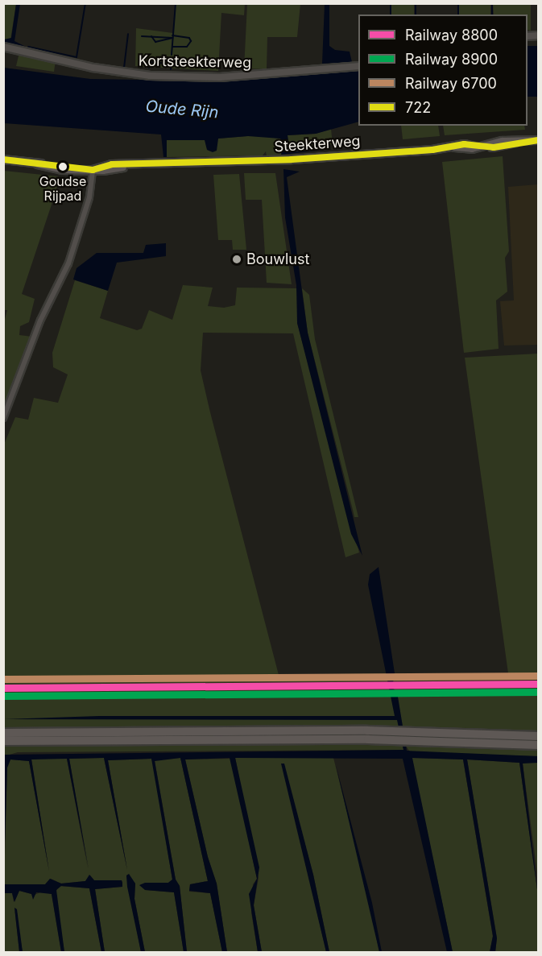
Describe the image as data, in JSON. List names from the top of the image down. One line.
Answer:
{"streets":{"main road":["Steekterweg"],"street":["Kortsteekterweg"]},"water":["Oude Rijn"],"places":["Goudse Rijpad","Bouwlust"],"lines":["transit line 722","rail line 6700","rail line 8800","rail line 8900"],"legend":["Railway 8800","Railway 8900","Railway 6700","722"]}
